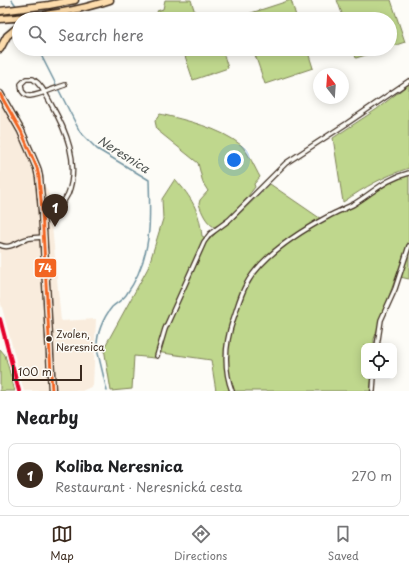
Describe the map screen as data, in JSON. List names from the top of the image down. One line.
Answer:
{"water":["Neresnica"],"places":["Zvolen, Neresnica"],"lines":["transit line 74"],"scale_bar":"100 m","north":"top","page":{"search":"Search here","pins":"1","scale":"100 m","heading":"Nearby","list":[{"mark":"1","name":"Koliba Neresnica","note":"Restaurant · Neresnická cesta","value":"270 m"}],"nav":["Map","Directions","Saved"]}}
